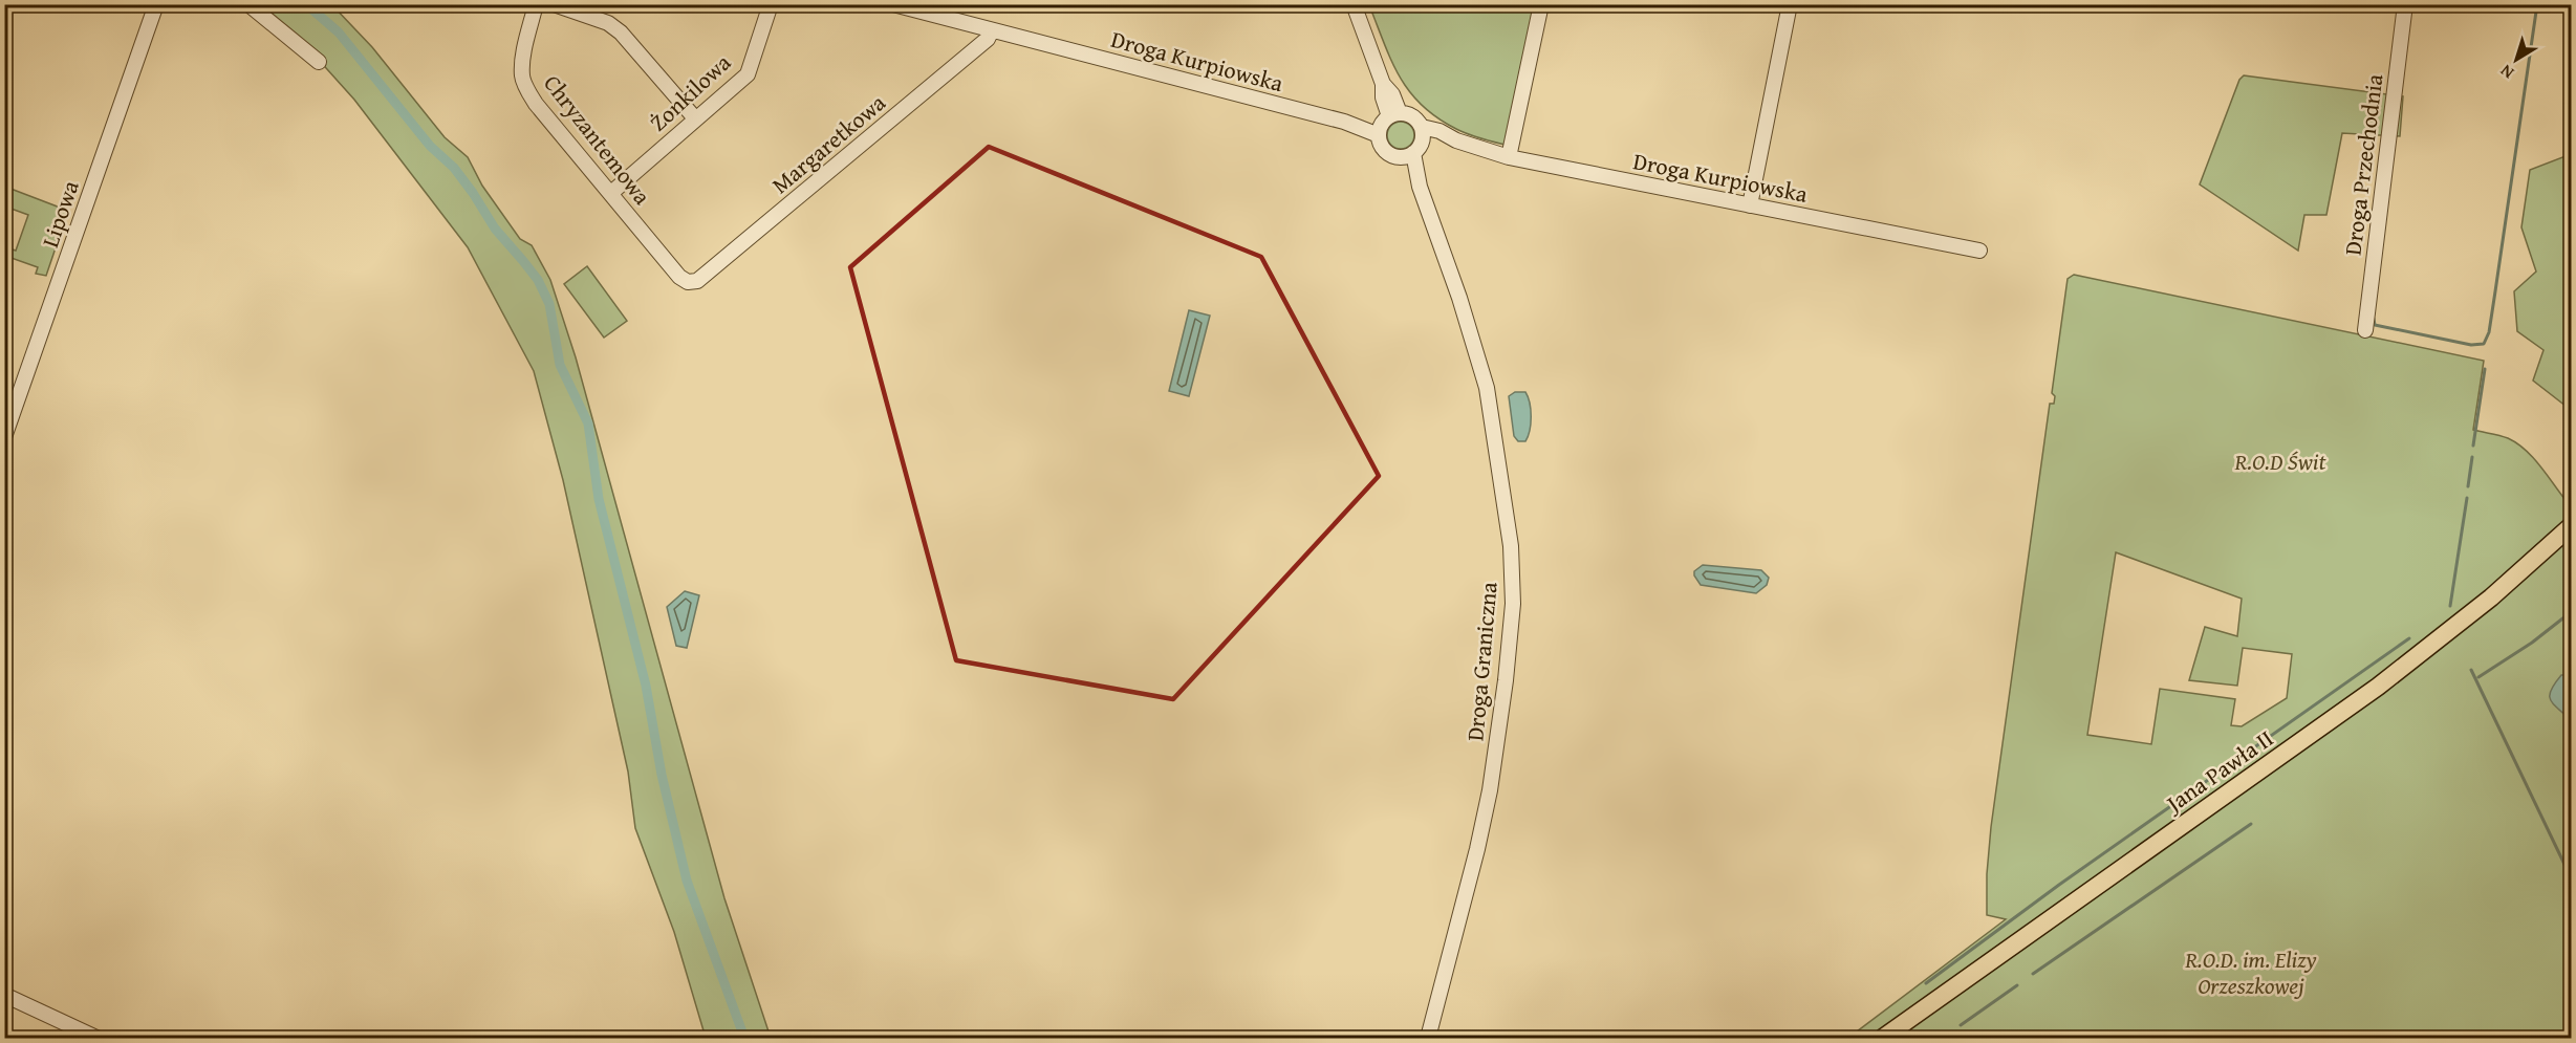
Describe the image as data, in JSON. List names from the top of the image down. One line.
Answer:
{"streets":{"main road":["Jana Pawła II"],"street":["Droga Kurpiowska","Żonkilowa","Chryzantemowa","Margaretkowa","Droga Przechodnia","Lipowa","Droga Graniczna"]},"crossings":[["Droga Kurpiowska","Margaretkowa"],["Droga Kurpiowska","Droga Graniczna"],["Żonkilowa","Chryzantemowa"],["Chryzantemowa","Margaretkowa"]],"parks":["R.O.D Świt","R.O.D. im. Elizy Orzeszkowej"],"north":"bottom left"}
